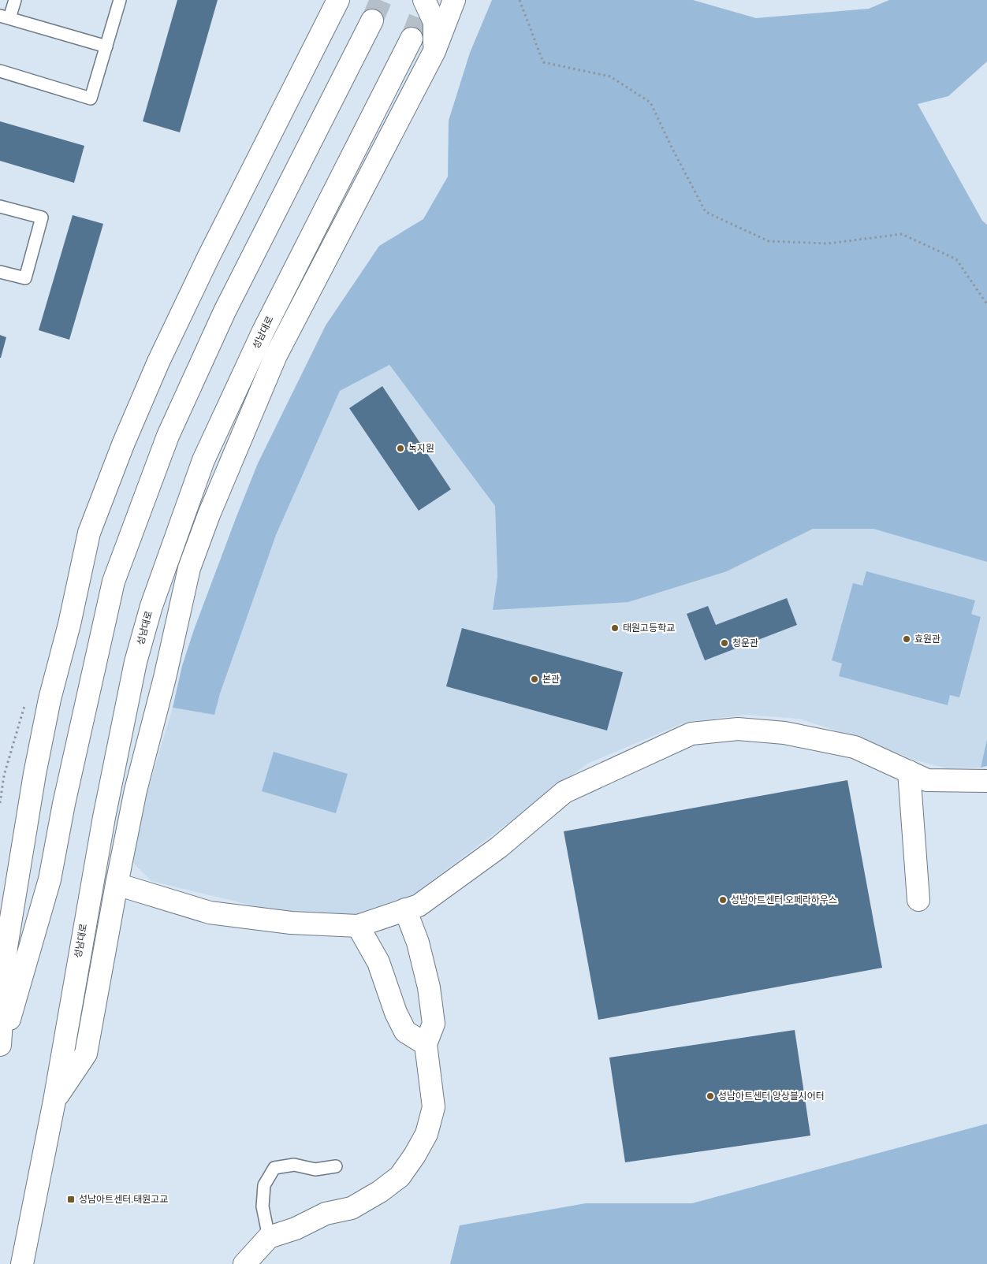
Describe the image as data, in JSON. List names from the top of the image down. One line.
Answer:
{"streets":{"main road":["성남대로"]},"places":{"other":["녹지원","태원고등학교","효원관","청운관","본관","성남아트센터 오페라하우스","성남아트센터 앙상블시어터"],"transit":["성남아트센터.태원고교"]}}
